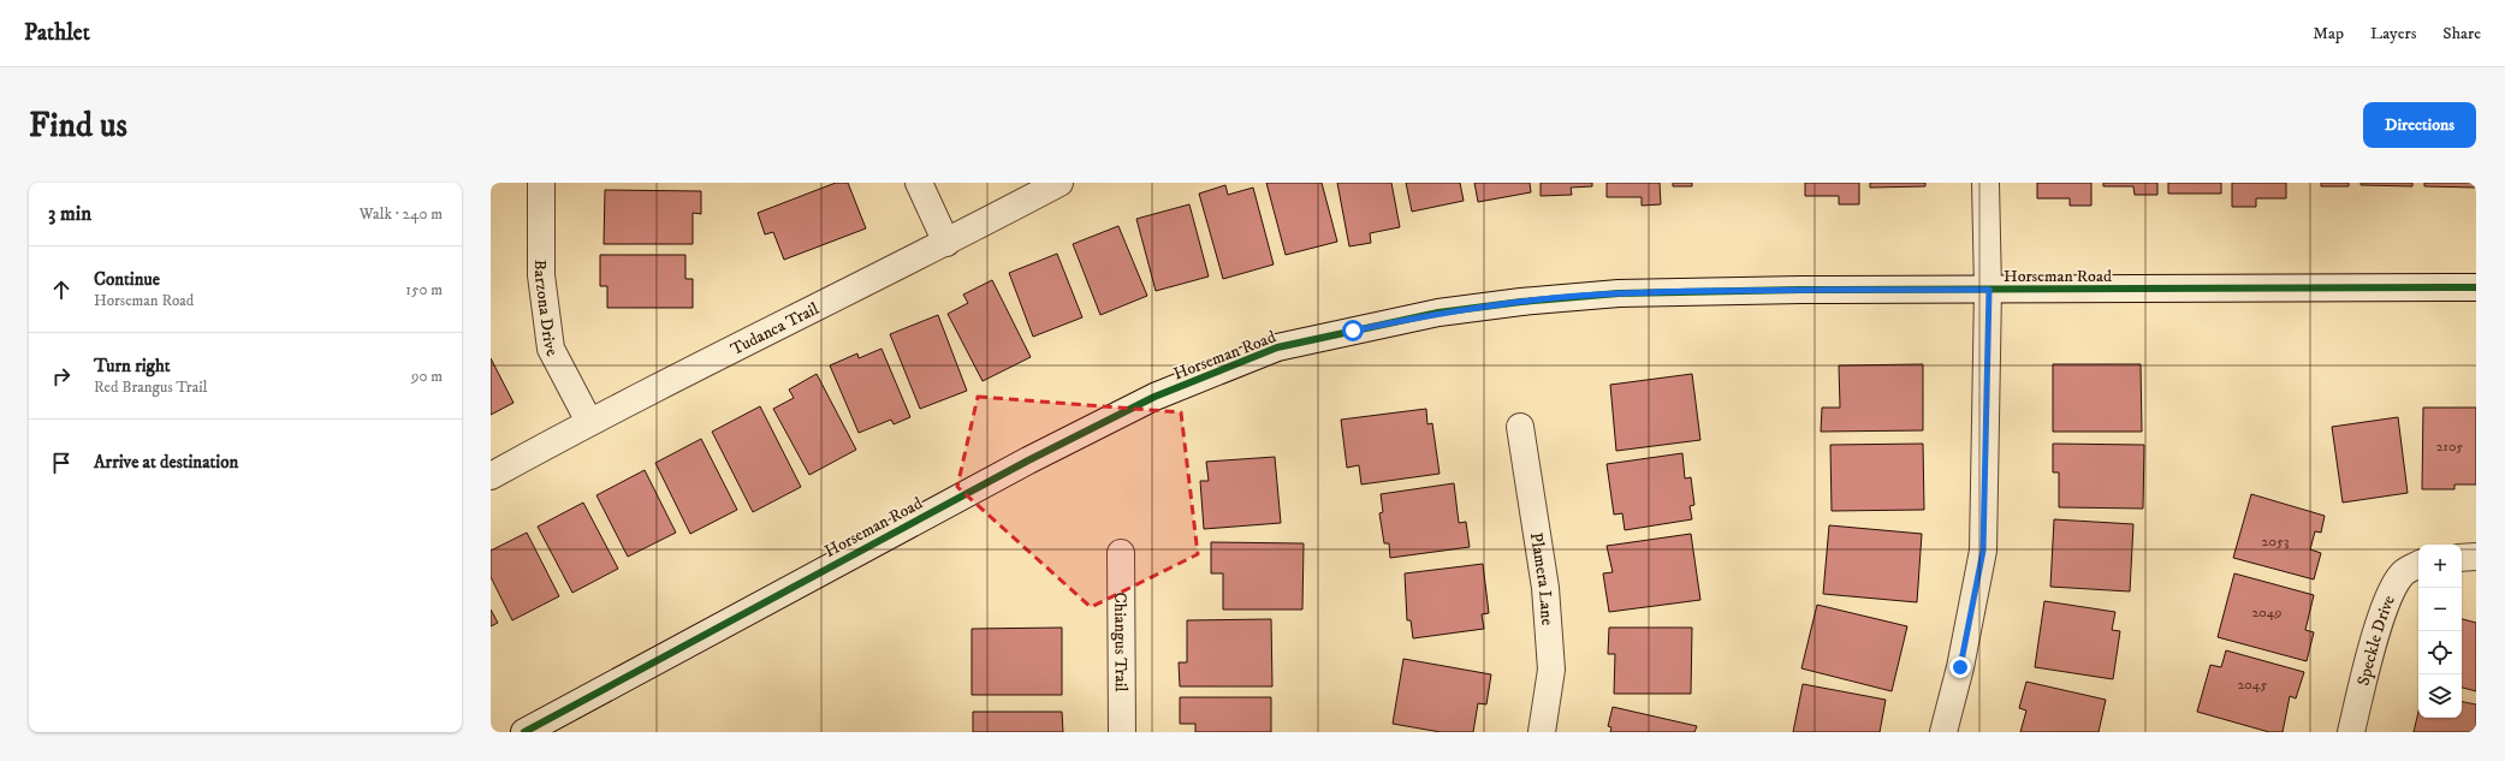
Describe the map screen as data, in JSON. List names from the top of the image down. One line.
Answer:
{"streets":{"street":["Horseman Road","Barzona Drive","Tudanca Trail","Plamera Lane","Speckle Drive","Chiangus Trail"]},"crossings":[["Barzona Drive","Tudanca Trail"]],"house_numbers":["2105","2053","2049","2045"],"page":{"header":"Pathlet","nav":["Map","Layers","Share"],"buttons":"Directions","title":"Find us","heading":["3 min","Walk · 240 m"],"list":[["Continue","Horseman Road","150 m"],["Turn right","Red Brangus Trail","90 m"],"Arrive at destination"],"map_buttons":["+","−"]}}
